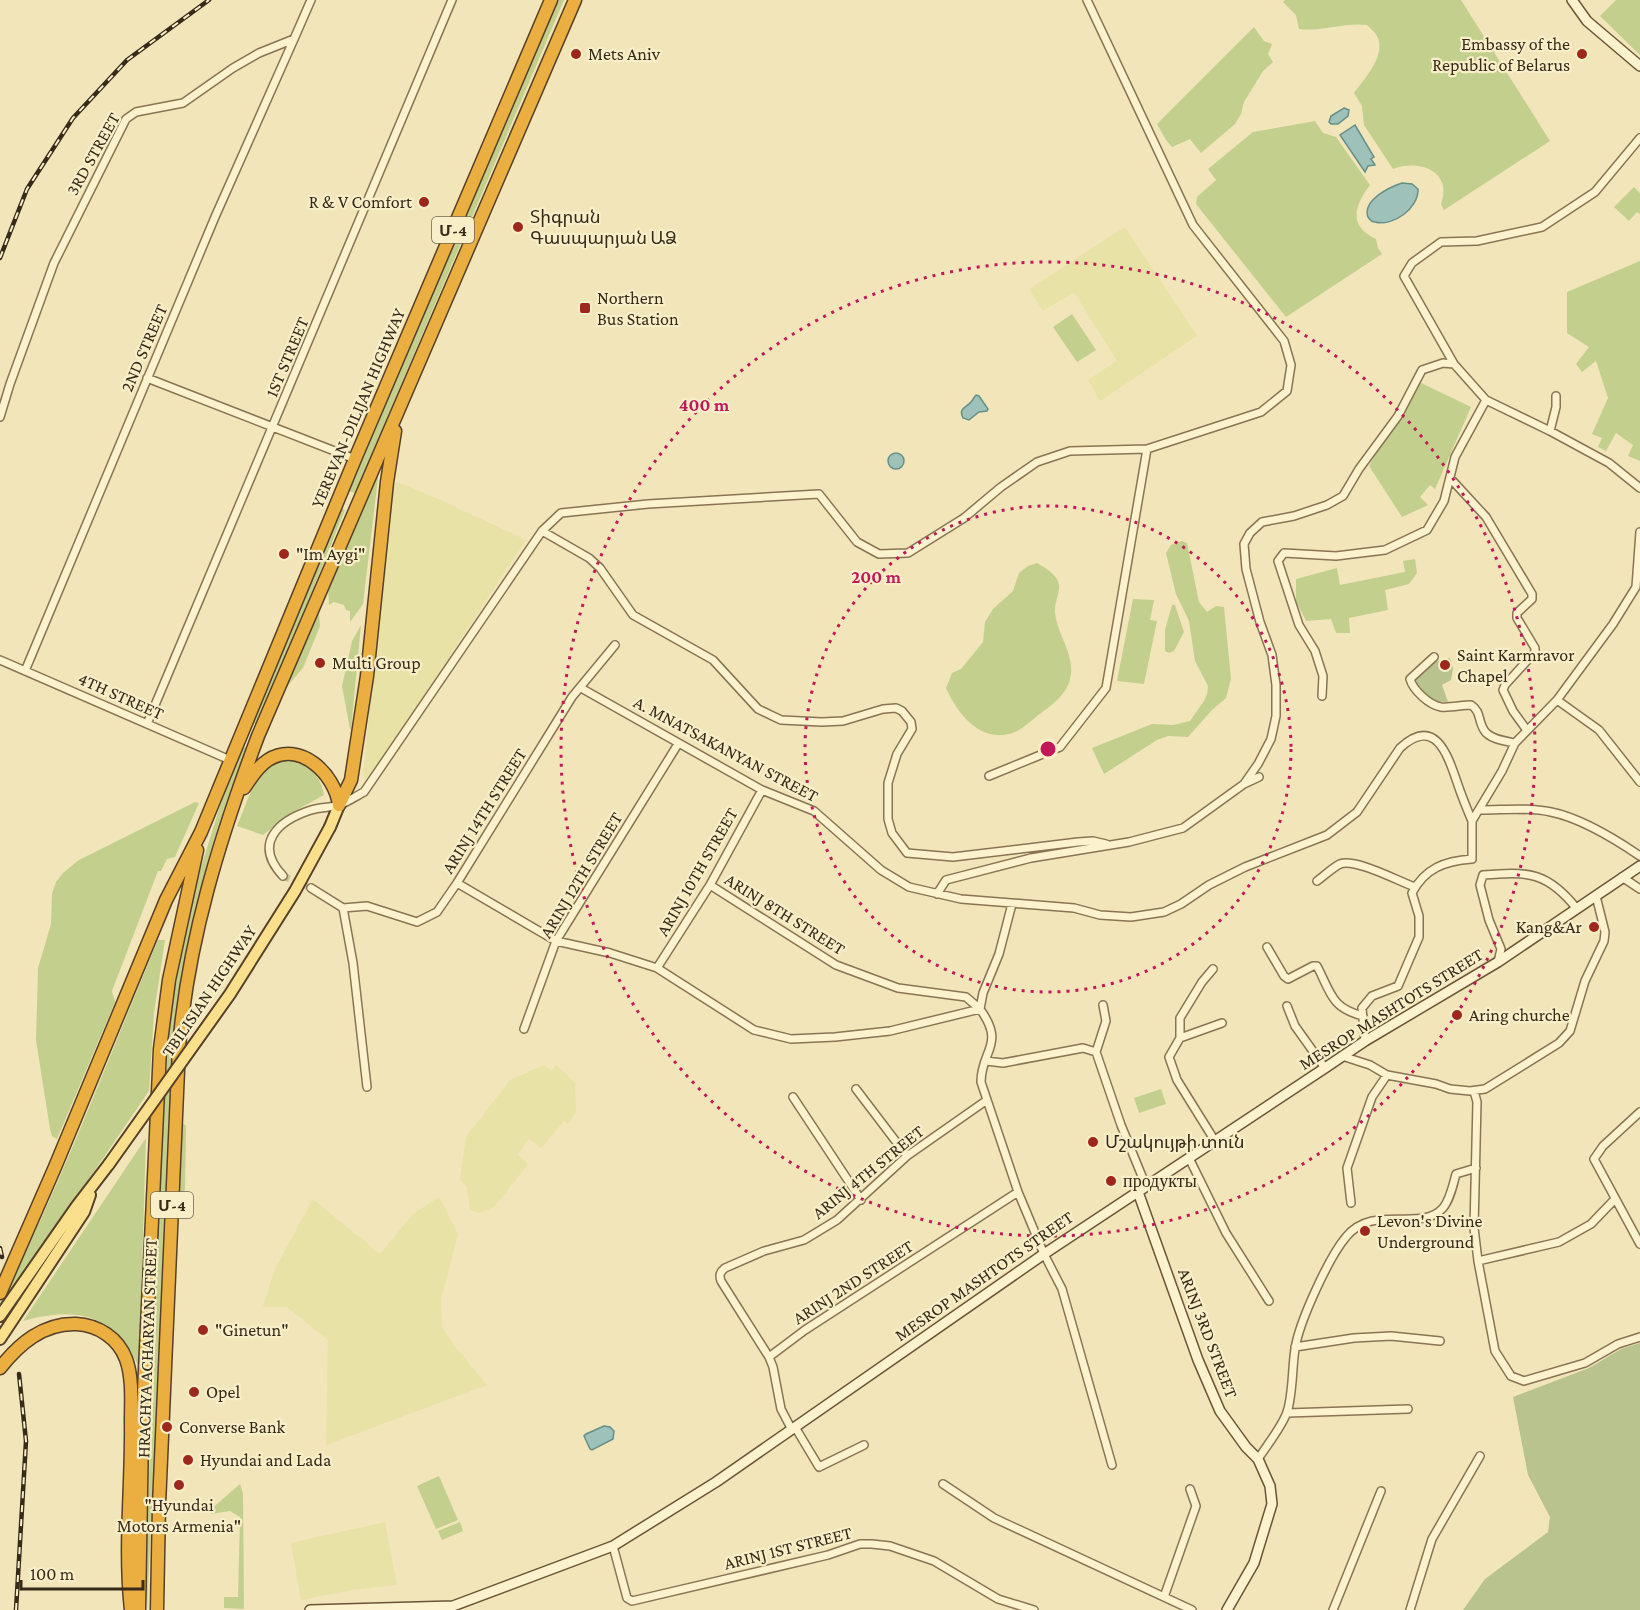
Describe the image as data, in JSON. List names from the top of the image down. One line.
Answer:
{"streets":{"highway":["Մ-4","YEREVAN-DILIJAN HIGHWAY","HRACHYA ACHARYAN STREET"],"main road":["TBILISIAN HIGHWAY"],"street":["3RD STREET","2ND STREET","1ST STREET","4TH STREET","A. MNATSAKANYAN STREET","ARINJ 14TH STREET","ARINJ 10TH STREET","ARINJ 12TH STREET","ARINJ 8TH STREET","MESROP MASHTOTS STREET","ARINJ 4TH STREET","ARINJ 2ND STREET","ARINJ 3RD STREET","ARINJ 1ST STREET"]},"crossings":[["3RD STREET","2ND STREET"],["2ND STREET","4TH STREET"],["1ST STREET","4TH STREET"],["YEREVAN-DILIJAN HIGHWAY","4TH STREET"],["YEREVAN-DILIJAN HIGHWAY","HRACHYA ACHARYAN STREET"],["A. MNATSAKANYAN STREET","ARINJ 14TH STREET"],["A. MNATSAKANYAN STREET","ARINJ 10TH STREET"],["A. MNATSAKANYAN STREET","ARINJ 12TH STREET"],["ARINJ 10TH STREET","ARINJ 8TH STREET"],["MESROP MASHTOTS STREET","ARINJ 3RD STREET"],["MESROP MASHTOTS STREET","ARINJ 1ST STREET"],["ARINJ 4TH STREET","ARINJ 2ND STREET"]],"places":{"other":["Mets Aniv","Embassy of the Republic of Belarus","R & V Comfort","Տիգրան Գասպարյան ԱՁ","\"Im Aygi\"","Multi Group","Saint Karmravor Chapel","Kang&Ar","Aring churche","Մշակույթի տուն","продукты","Levon's Divine Underground","\"Ginetun\"","Opel","Converse Bank","Hyundai and Lada","\"Hyundai Motors Armenia\""],"transit":["Northern Bus Station"]},"scale_bar":"100 m","rings":["400 m","200 m"]}
